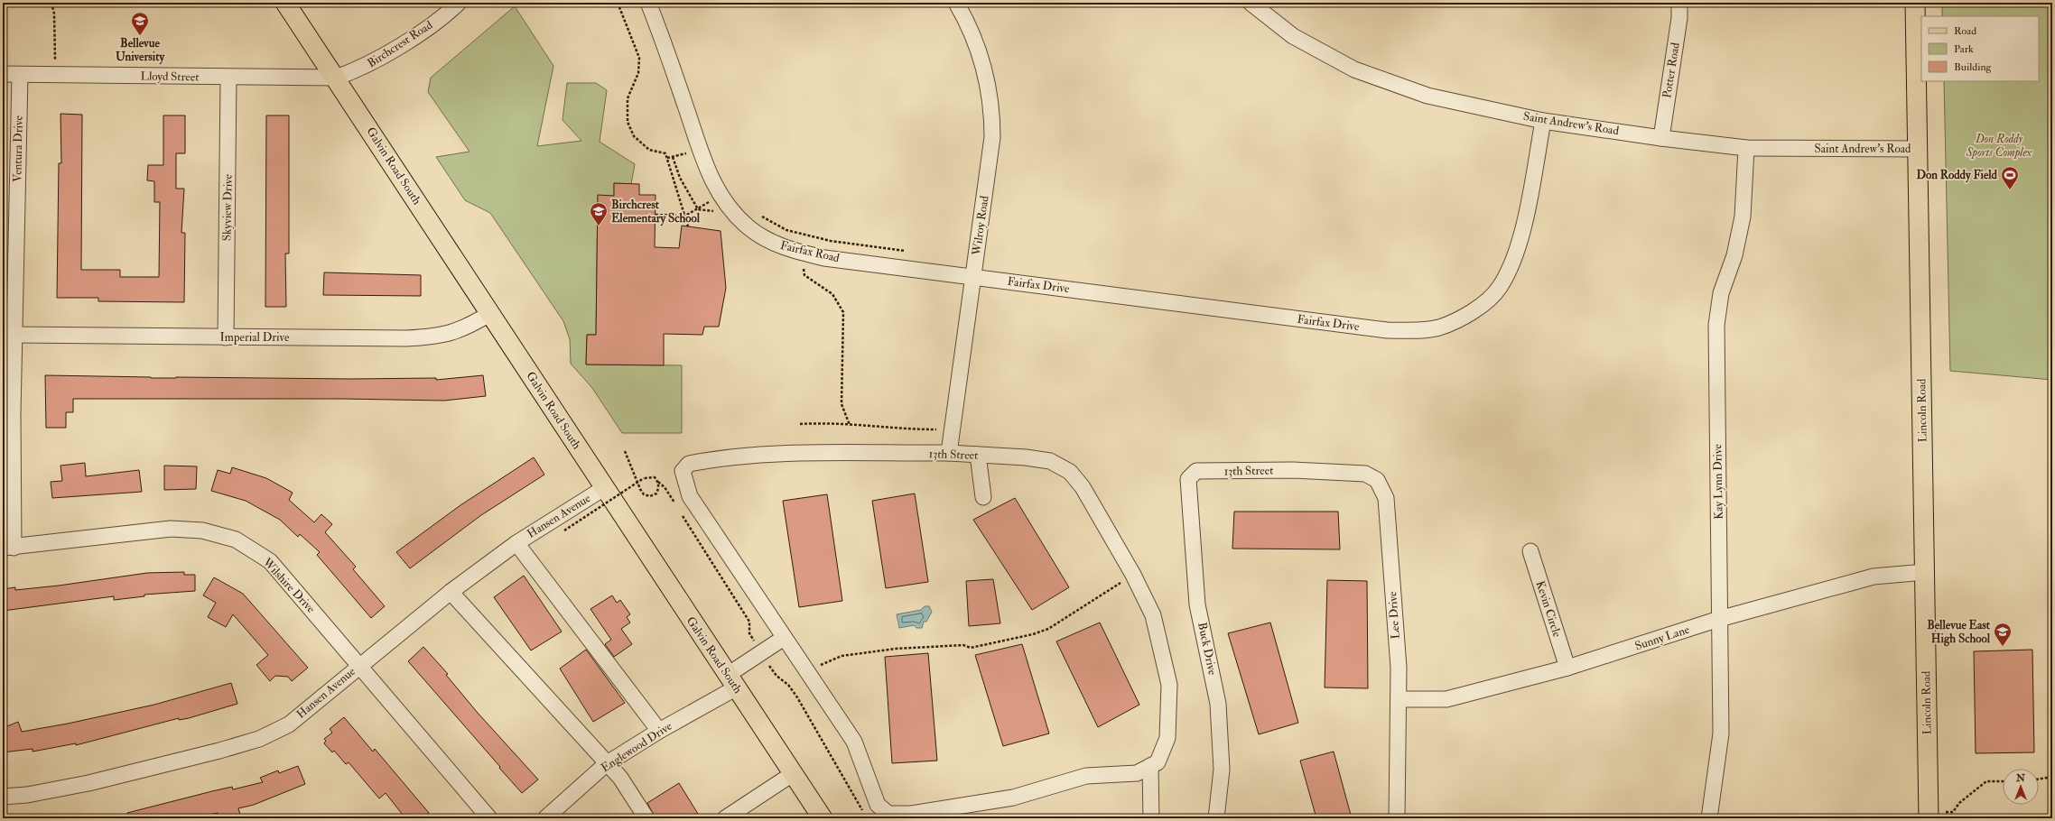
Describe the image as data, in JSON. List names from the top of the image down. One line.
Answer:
{"streets":{"main road":["Galvin Road South","Lincoln Road"],"street":["Birchcrest Road","Potter Road","Lloyd Street","Saint Andrew's Road","Ventura Drive","Skyview Drive","Wilroy Road","Fairfax Road","Fairfax Drive","Imperial Drive","13th Street","Kay Lynn Drive","Hansen Avenue","Wilshire Drive","Kevin Circle","Lee Drive","Sunny Lane","Buck Drive","Englewood Drive"]},"crossings":[["Birchcrest Road","Lloyd Street"],["Birchcrest Road","Galvin Road South"],["Potter Road","Saint Andrew's Road"],["Lloyd Street","Ventura Drive"],["Lloyd Street","Galvin Road South"],["Lloyd Street","Skyview Drive"],["Saint Andrew's Road","Fairfax Drive"],["Saint Andrew's Road","Lincoln Road"],["Saint Andrew's Road","Kay Lynn Drive"],["Ventura Drive","Imperial Drive"],["Ventura Drive","Wilshire Drive"],["Galvin Road South","Imperial Drive"],["Galvin Road South","Hansen Avenue"],["Galvin Road South","Englewood Drive"],["Skyview Drive","Imperial Drive"],["Wilroy Road","Fairfax Road"],["Wilroy Road","Fairfax Drive"],["Wilroy Road","13th Street"],["Fairfax Road","Fairfax Drive"],["Lincoln Road","Sunny Lane"],["13th Street","Lee Drive"],["13th Street","Buck Drive"],["13th Street","Englewood Drive"],["Kay Lynn Drive","Sunny Lane"],["Hansen Avenue","Wilshire Drive"],["Kevin Circle","Sunny Lane"],["Lee Drive","Sunny Lane"]],"parks":["Don Roddy Sports Complex"],"places":{"school or university":["Bellevue University","Birchcrest Elementary School","Bellevue East High School"],"sports":["Don Roddy Field"]},"legend":["Road","Park","Building"],"north":"top"}
